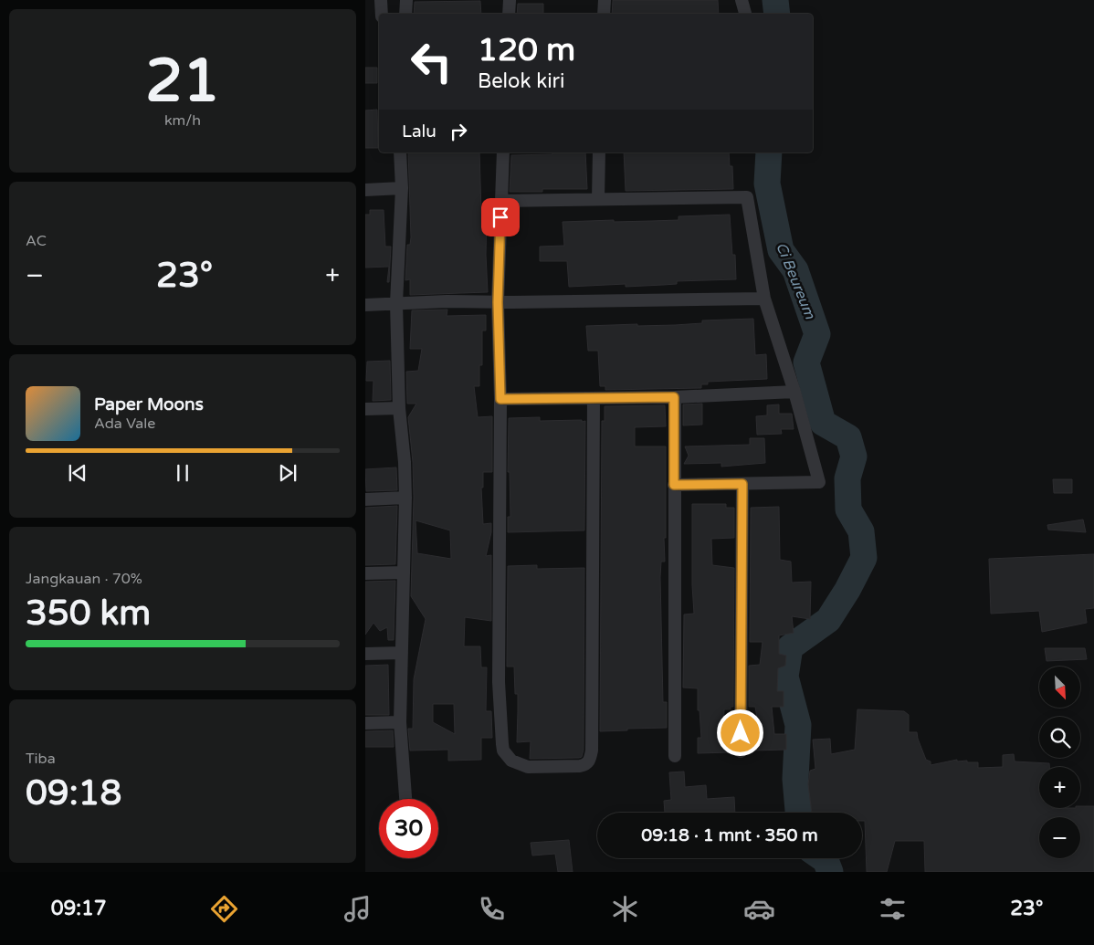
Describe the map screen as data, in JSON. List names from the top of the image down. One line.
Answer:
{"water":["Ci Beureum"],"north":"bottom right","page":{"tile":[["21","km/h"],"AC",["Jangkauan · 70%","350 km"],["Tiba","09:18"]],"turn":["120 m","Belok kiri"],"then":"Lalu","heat":["−","23°","+"],"song":["Paper Moons","Ada Vale"],"map_buttons":["+","−"],"limit":"30","trip":"09:18 · 1 mnt · 350 m","tabs":["09:17","23°"]}}
